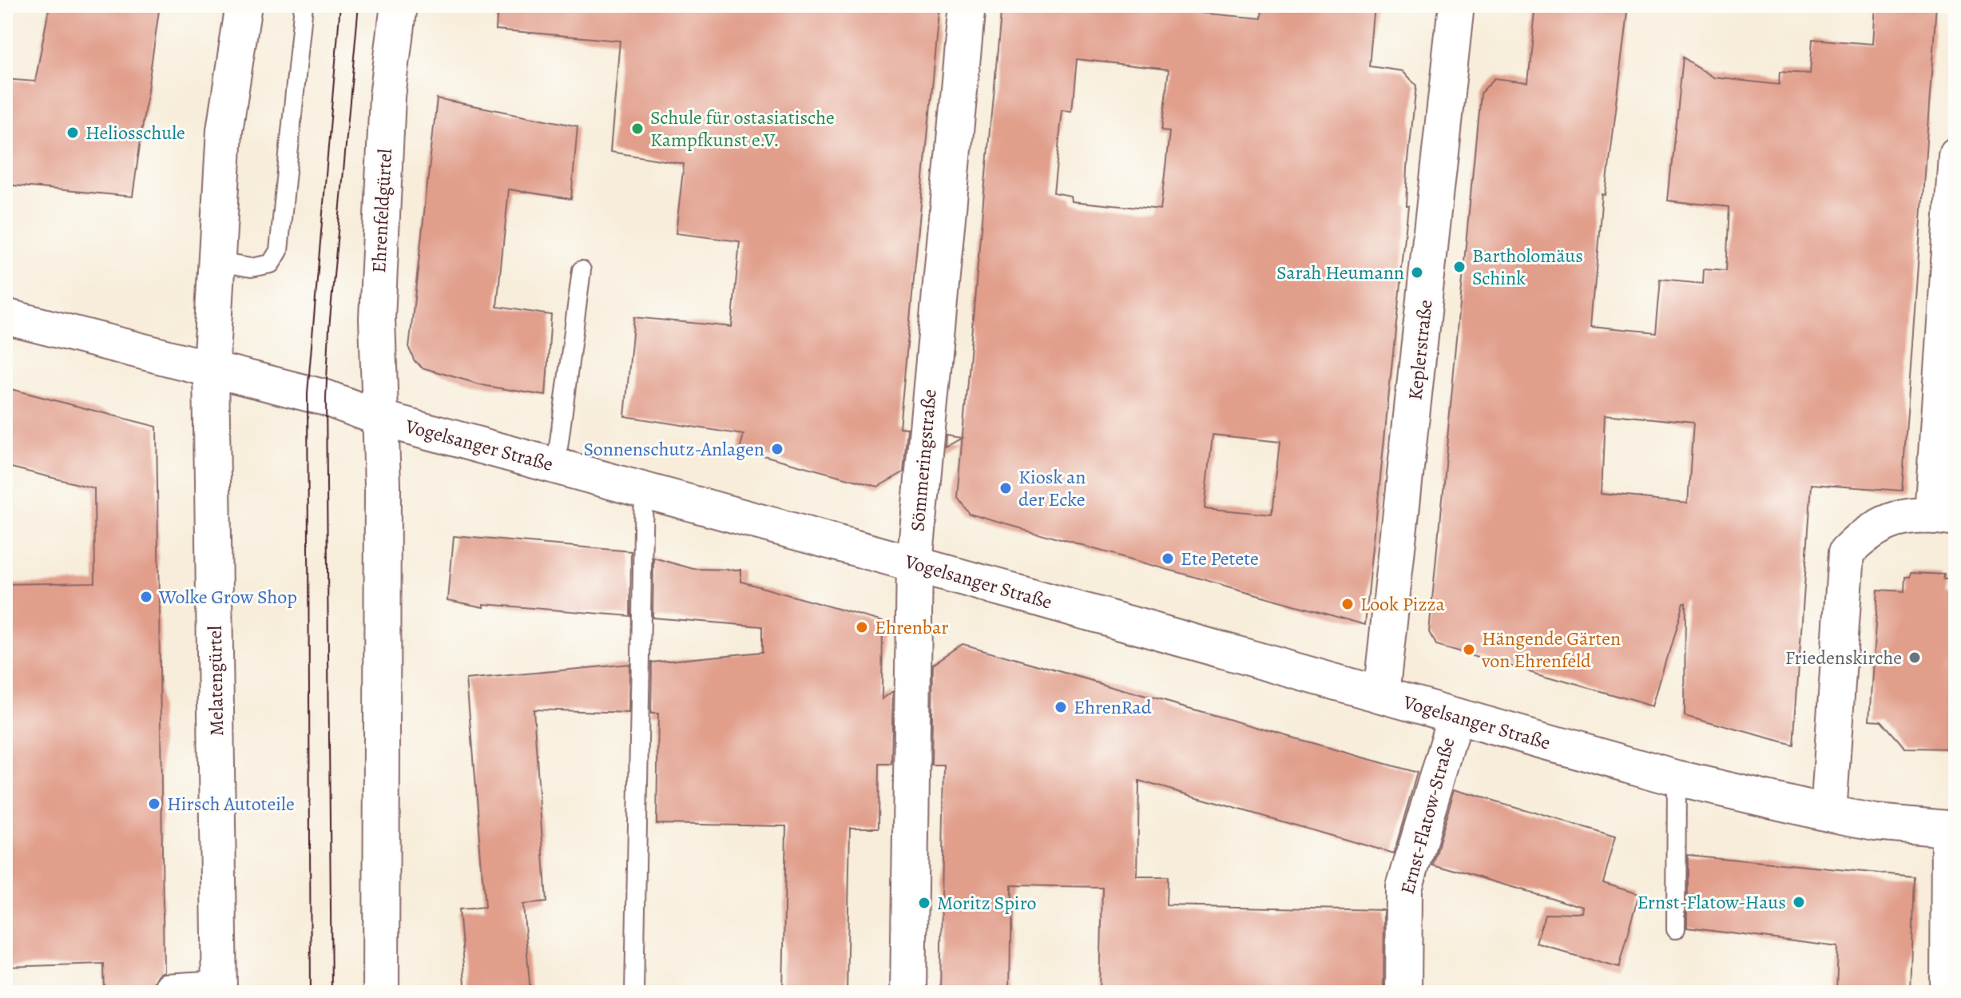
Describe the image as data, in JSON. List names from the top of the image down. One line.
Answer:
{"streets":{"street":["Ehrenfeldgürtel","Keplerstraße","Vogelsanger Straße","Sömmeringstraße","Melatengürtel","Ernst-Flatow-Straße"]},"crossings":[["Ehrenfeldgürtel","Vogelsanger Straße"],["Keplerstraße","Vogelsanger Straße"],["Vogelsanger Straße","Sömmeringstraße"],["Vogelsanger Straße","Melatengürtel"],["Vogelsanger Straße","Ernst-Flatow-Straße"]],"places":["Schule für ostasiatische Kampfkunst e.V.","Heliosschule","Bartholomäus Schink","Sarah Heumann","Sonnenschutz-Anlagen","Kiosk an der Ecke","Ete Petete","Wolke Grow Shop","Look Pizza","Ehrenbar","Hängende Gärten von Ehrenfeld","Friedenskirche","EhrenRad","Hirsch Autoteile","Ernst-Flatow-Haus","Moritz Spiro"]}
